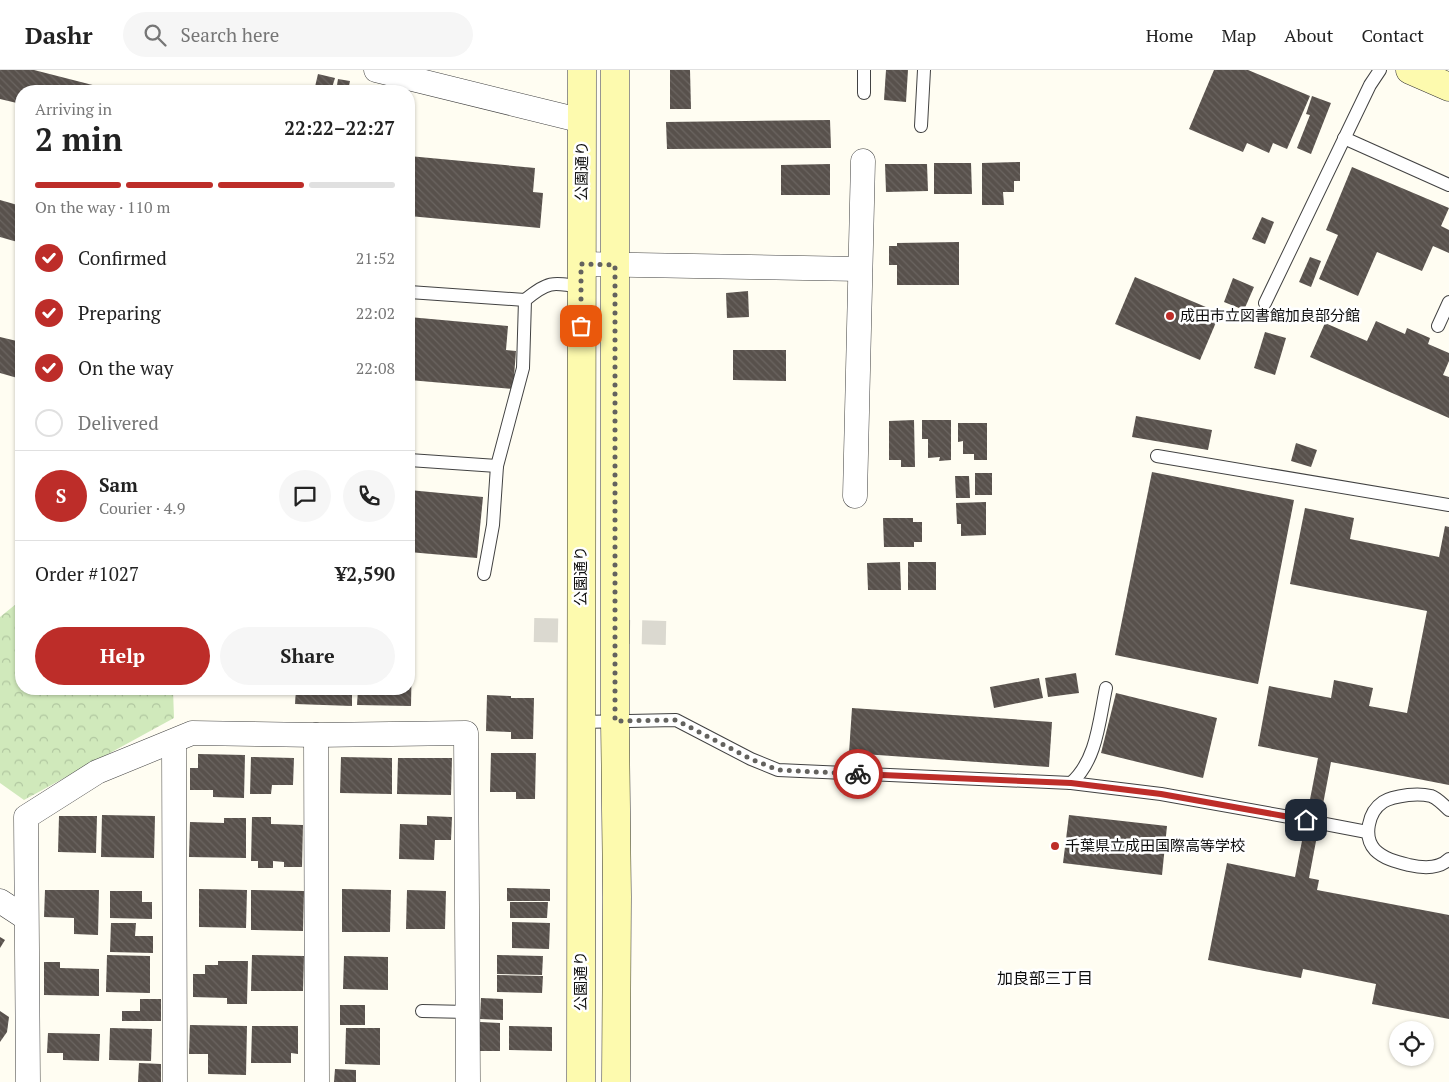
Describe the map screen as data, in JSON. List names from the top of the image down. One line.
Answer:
{"streets":{"street":["公園通り"]},"districts":["加良部三丁目"],"places":["成田市立図書館加良部分館","千葉県立成田国際高等学校"],"page":{"header":"Dashr","search":"Search here","nav":["Home","Map","About","Contact"],"heading":["2 min","Arriving in","22:22–22:27"],"panel":["Sam","Courier · 4.9","Order #1027","¥2,590"],"bar":"On the way · 110 m","list":[["Confirmed","21:52"],["Preparing","22:02"],["On the way","22:08"],"Delivered"],"round":"S","buttons":["Help","Share"]}}
